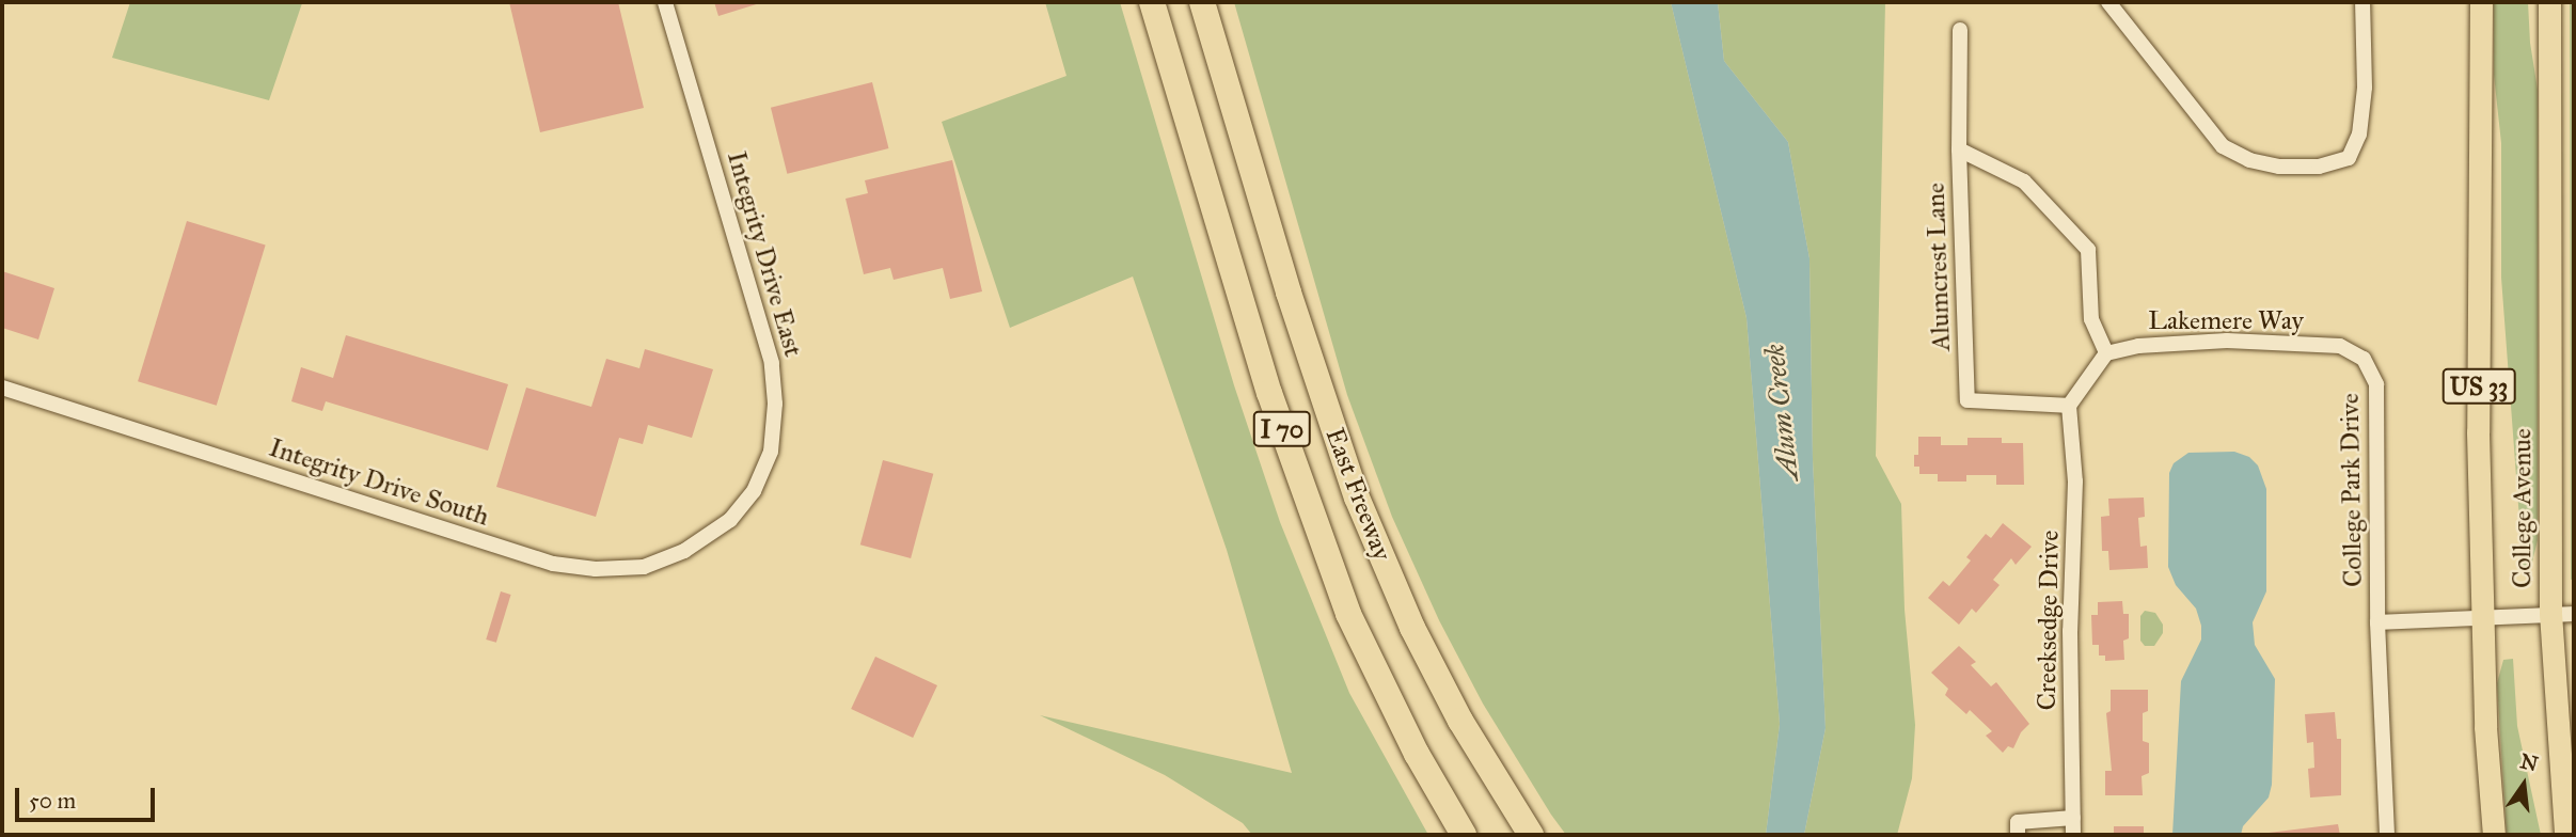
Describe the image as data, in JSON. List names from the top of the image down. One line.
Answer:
{"streets":{"highway":["I 70","East Freeway"],"main road":["US 33","College Avenue"],"street":["Integrity Drive East","Alumcrest Lane","Lakemere Way","Integrity Drive South","College Park Drive","Creeksedge Drive"]},"crossings":[["Integrity Drive East","Integrity Drive South"],["Alumcrest Lane","Creeksedge Drive"],["Lakemere Way","College Park Drive"],["College Park Drive","College Avenue"]],"water":["Alum Creek"],"scale_bar":"50 m","north":"top"}
